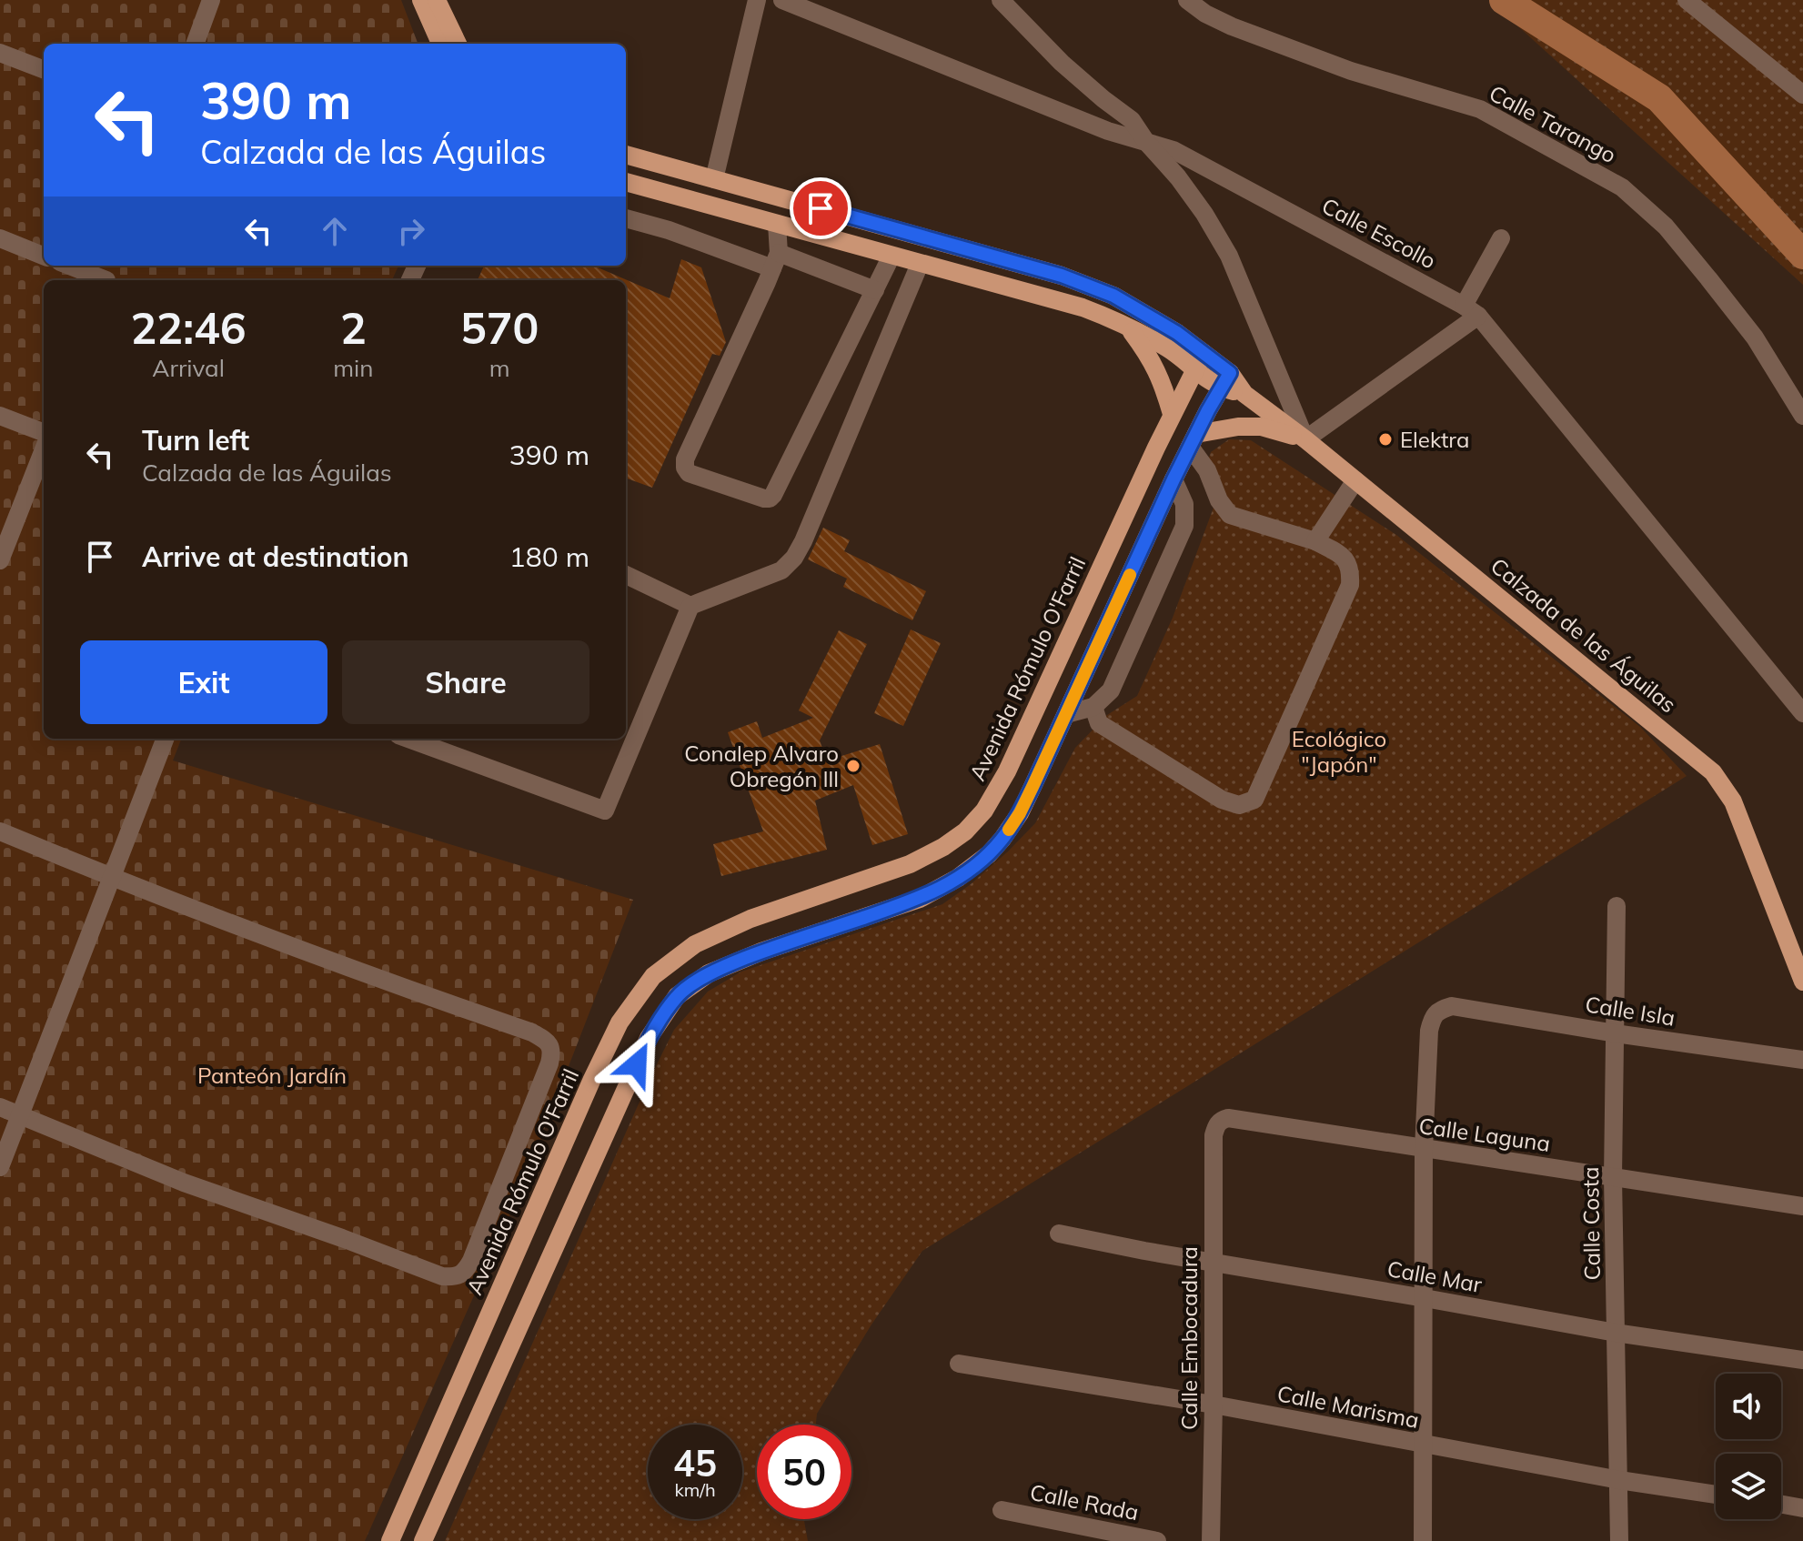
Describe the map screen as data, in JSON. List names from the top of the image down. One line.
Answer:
{"streets":{"main road":["Calzada de las Águilas","Avenida Rómulo O'Farril"],"street":["Calle Tarango","Calle Escollo","Calle Isla","Calle Laguna","Calle Costa","Calle Mar","Calle Embocadura","Calle Marisma","Calle Rada"]},"crossings":[["Calzada de las Águilas","Avenida Rómulo O'Farril"],["Calle Isla","Calle Laguna"],["Calle Isla","Calle Costa"],["Calle Laguna","Calle Costa"],["Calle Laguna","Calle Embocadura"],["Calle Costa","Calle Mar"],["Calle Costa","Calle Marisma"],["Calle Mar","Calle Embocadura"],["Calle Embocadura","Calle Marisma"]],"parks":["Ecológico \"Japón\"","Panteón Jardín"],"places":["Elektra","Conalep Alvaro Obregón lll"],"page":{"turn":["390 m","Calzada de las Águilas"],"eta":["22:46","Arrival","2","min","570","m"],"list":[{"name":"Turn left","note":"Calzada de las Águilas","value":"390 m"},{"name":"Arrive at destination","value":"180 m"}],"buttons":["Exit","Share"],"speed":"45 km/h","limit":"50"}}
